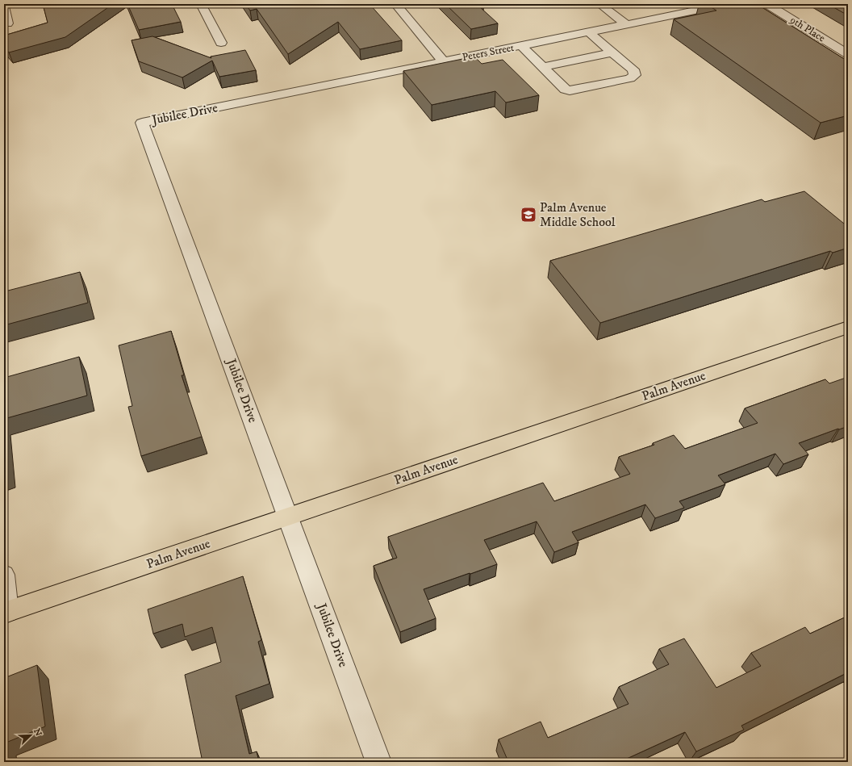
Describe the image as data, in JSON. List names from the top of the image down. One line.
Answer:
{"streets":{"main road":["Palm Avenue"],"street":["9th Place","Peters Street","Jubilee Drive"]},"crossings":[["Peters Street","Jubilee Drive"],["Jubilee Drive","Palm Avenue"]],"places":{"school or university":["Palm Avenue Middle School"]},"north":"top right"}
